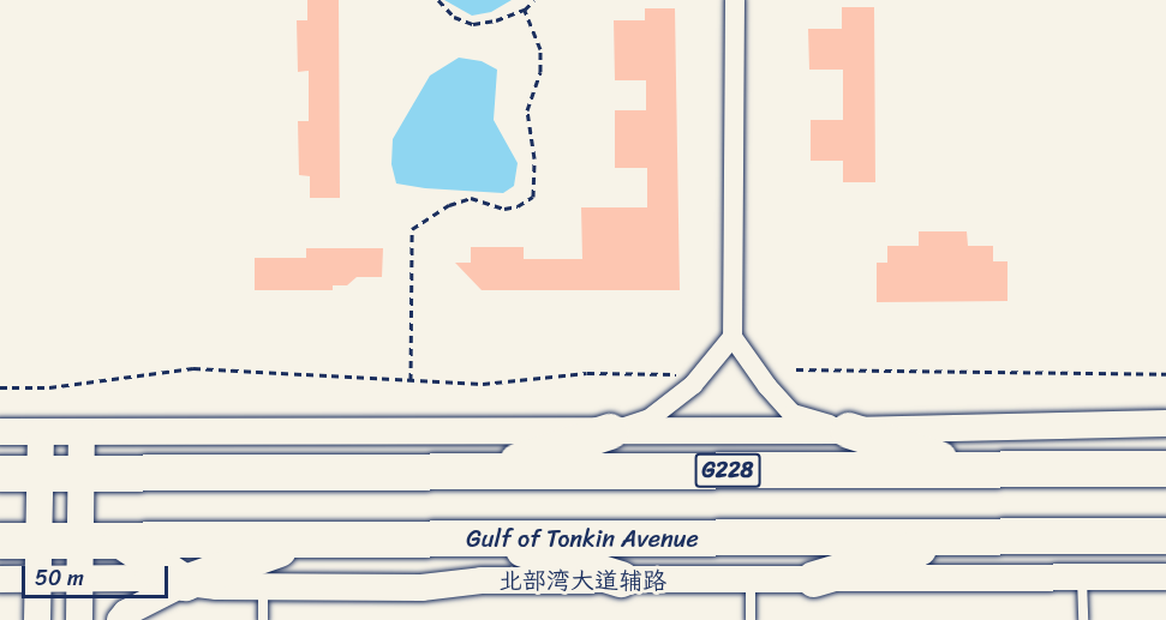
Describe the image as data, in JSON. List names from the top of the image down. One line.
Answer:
{"streets":{"highway":["G228","Gulf of Tonkin Avenue"],"main road":["北部湾大道辅路"]},"scale_bar":"50 m"}
